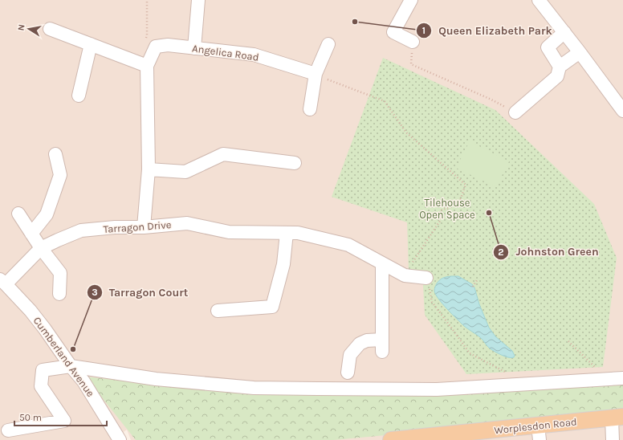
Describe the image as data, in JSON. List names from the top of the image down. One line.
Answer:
{"streets":{"main road":["Worplesdon Road"],"street":["Angelica Road","Tarragon Drive","Cumberland Avenue"]},"crossings":[["Angelica Road","Tarragon Drive"],["Tarragon Drive","Cumberland Avenue"]],"parks":["Tilehouse Open Space"],"places":["Queen Elizabeth Park","Johnston Green","Tarragon Court"],"scale_bar":"50 m","north":"left"}
